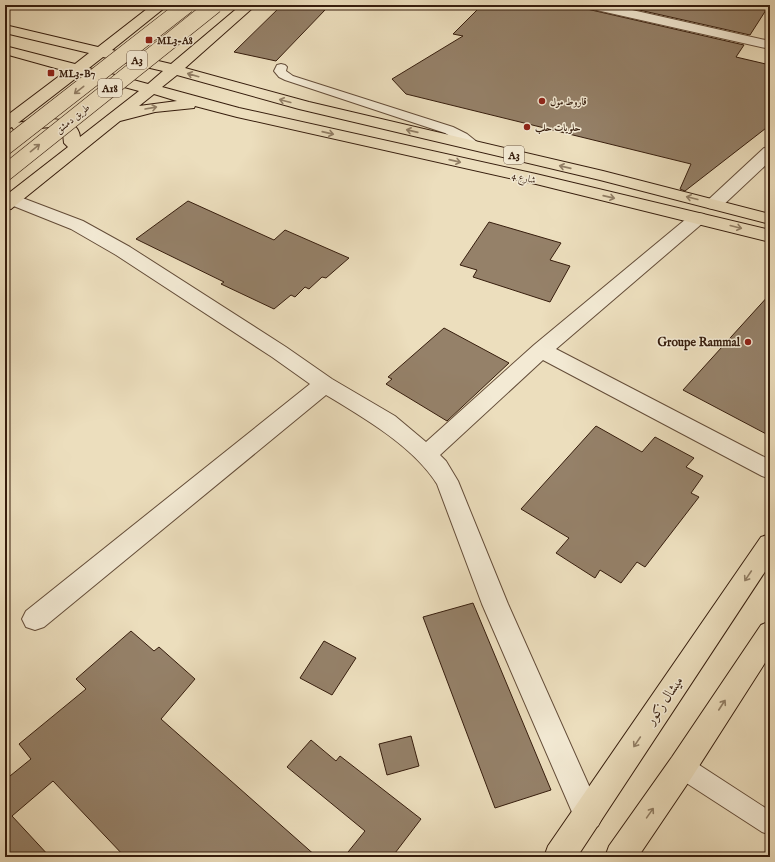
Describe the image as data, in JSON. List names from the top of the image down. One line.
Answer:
{"streets":{"main road":["A3","A18","طريق دمشق","شارع 4","ميشال زكور"]},"crossings":[["A3","شارع 4"]],"places":{"transit":["ML3-A8","ML3-B7"],"other":["قاروط مول","حلويات حلب","Groupe Rammal"]}}
